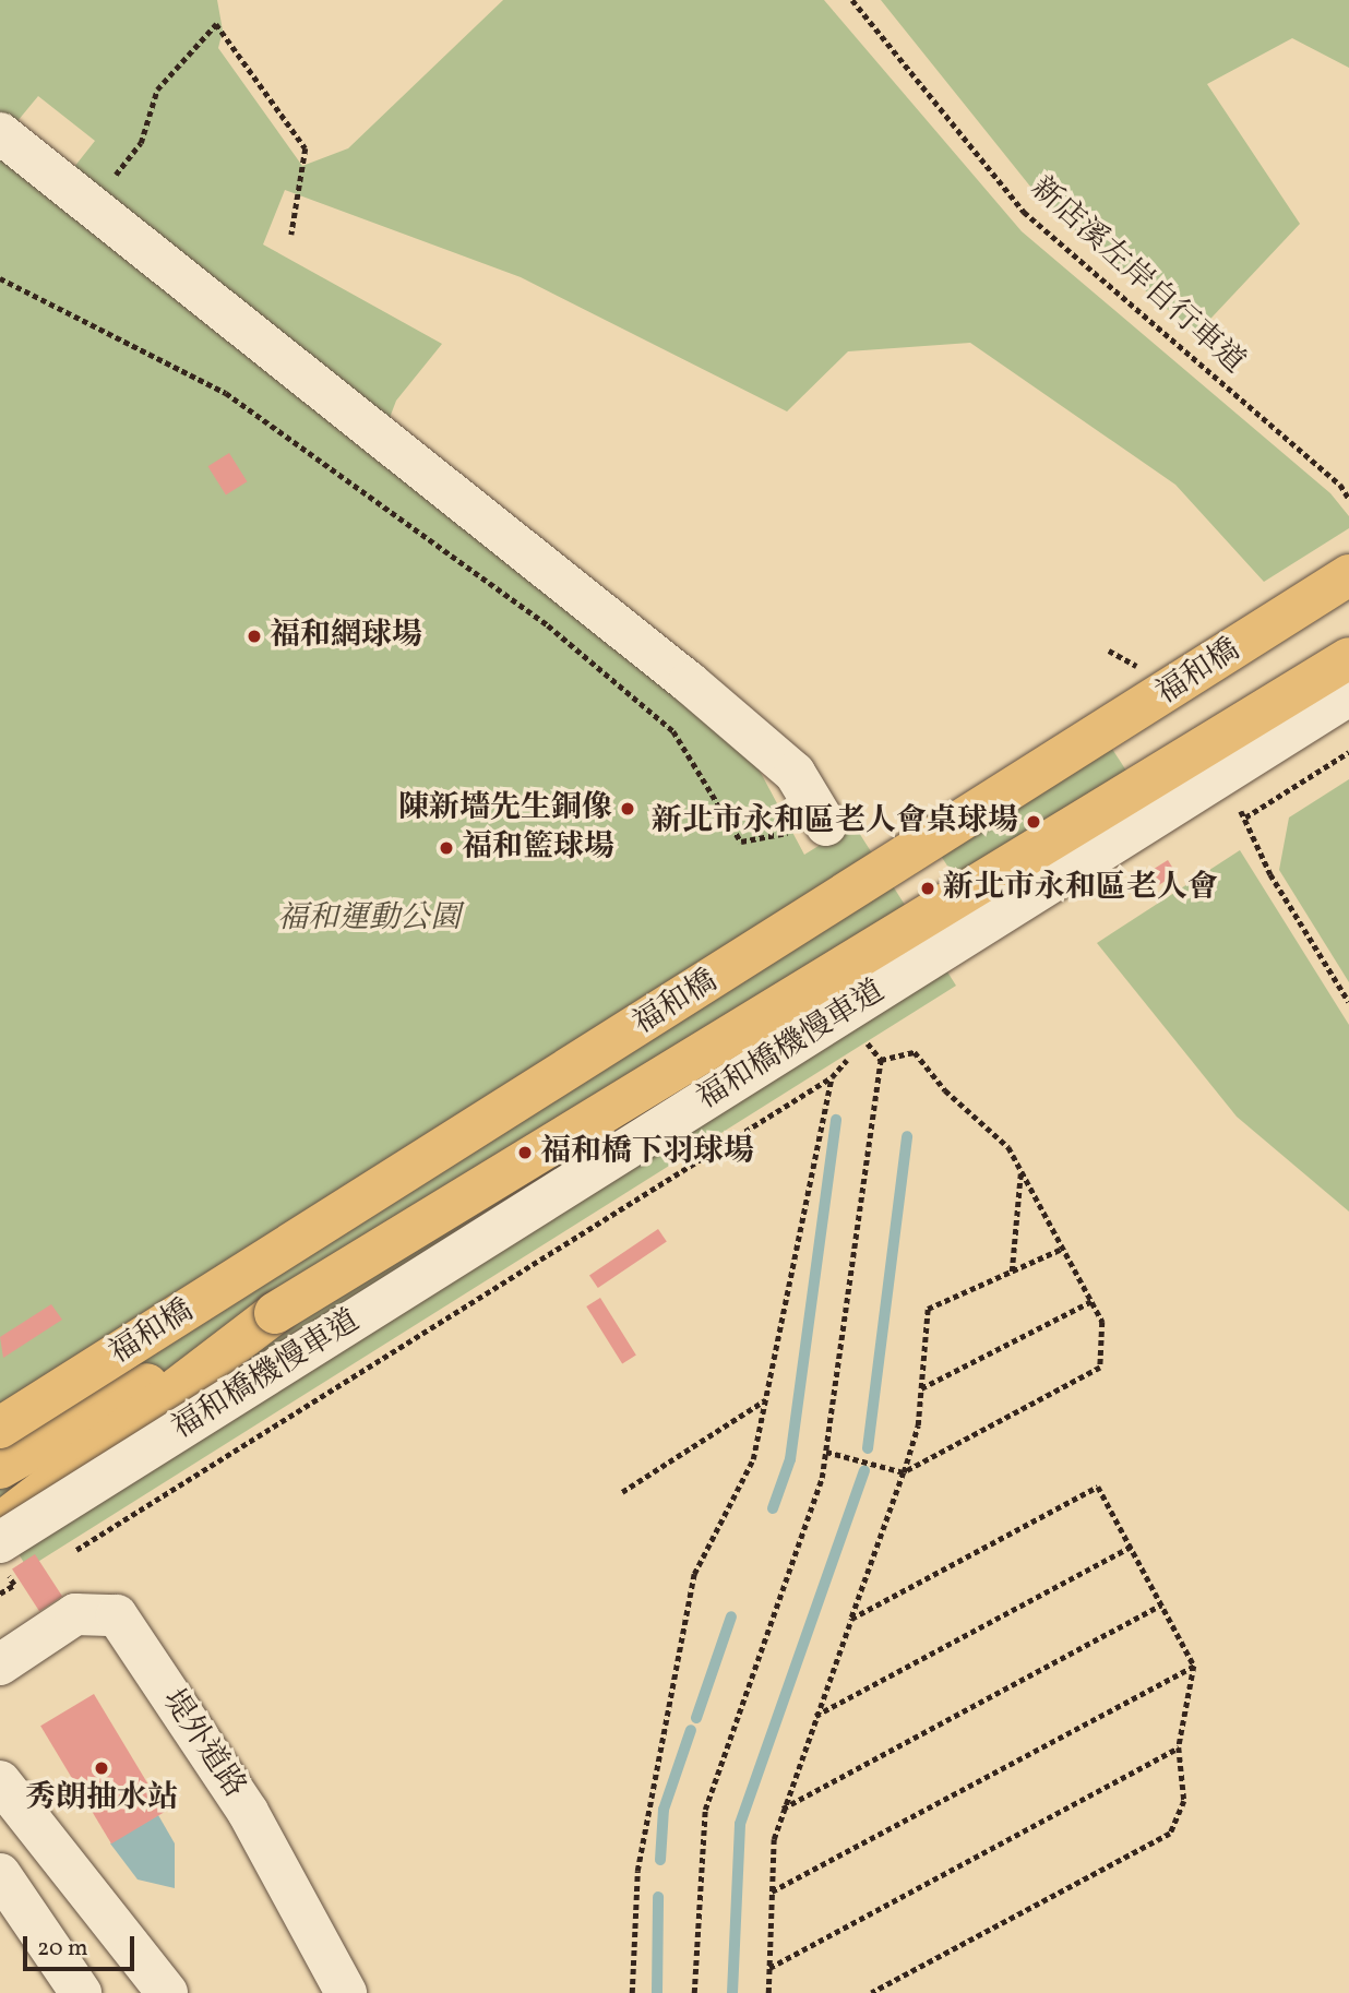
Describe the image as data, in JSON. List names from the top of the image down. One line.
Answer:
{"streets":{"main road":["福和橋"],"street":["福和橋機慢車道","堤外道路"],"path":["新店溪左岸自行車道"]},"parks":["福和運動公園"],"places":["福和網球場","陳新墻先生銅像","新北市永和區老人會桌球場","福和籃球場","新北市永和區老人會","福和橋下羽球場","秀朗抽水站"],"scale_bar":"20 m"}
